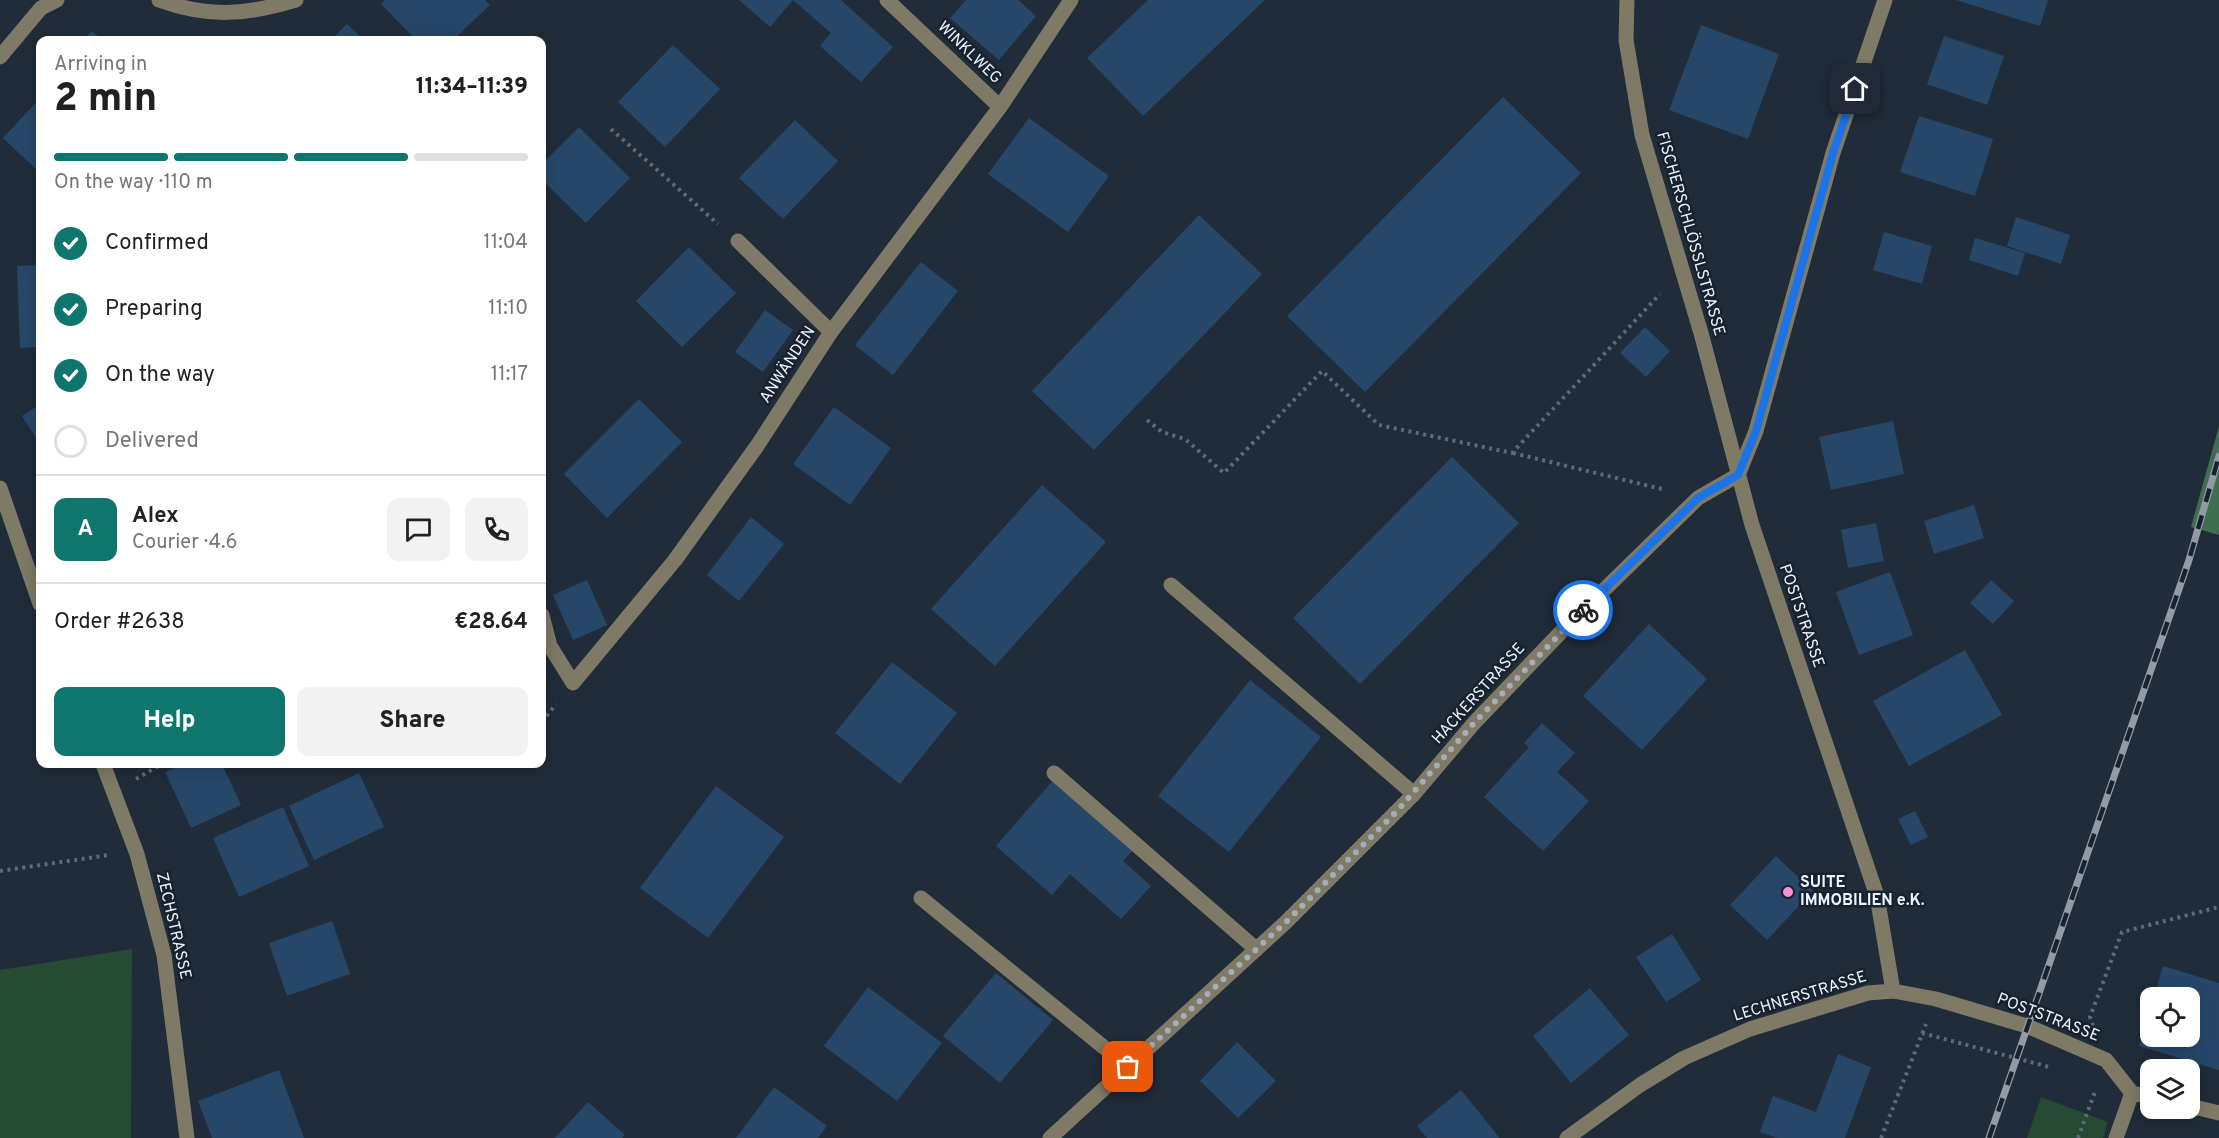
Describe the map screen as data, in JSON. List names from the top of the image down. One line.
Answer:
{"streets":{"street":["WINKLWEG","FISCHERSCHLÖSSLSTRASSE","ANWÄNDEN","POSTSTRASSE","HACKERSTRASSE","ZECHSTRASSE","LECHNERSTRASSE"]},"crossings":[["WINKLWEG","ANWÄNDEN"],["FISCHERSCHLÖSSLSTRASSE","POSTSTRASSE"],["FISCHERSCHLÖSSLSTRASSE","HACKERSTRASSE"],["POSTSTRASSE","HACKERSTRASSE"],["POSTSTRASSE","LECHNERSTRASSE"]],"places":["SUITE IMMOBILIEN e.K."],"page":{"heading":["2 min","Arriving in","11:34–11:39"],"panel":["Alex","Courier · 4.6","Order #2638","€28.64"],"bar":"On the way · 110 m","list":[["Confirmed","11:04"],["Preparing","11:10"],["On the way","11:17"],"Delivered"],"round":"A","buttons":["Help","Share"]}}
